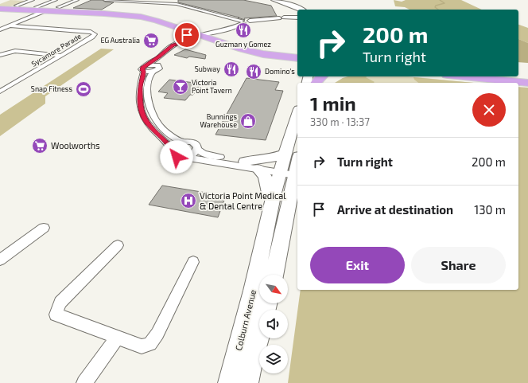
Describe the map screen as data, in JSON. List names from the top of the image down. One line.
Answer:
{"streets":{"main road":["Colburn Avenue"],"street":["Sycamore Parade"]},"places":{"restaurant":["Guzman y Gomez","Subway","Domino's"],"supermarket":["EG Australia","Woolworths"],"bar":["Victoria Point Tavern"],"sports":["Snap Fitness"],"shop":["Bunnings Warehouse"],"hospital":["Victoria Point Medical & Dental Centre"]},"north":"bottom right","page":{"turn":["200 m","Turn right"],"heading":["1 min","330 m · 13:37"],"list":[{"name":"Turn right","value":"200 m"},{"name":"Arrive at destination","value":"130 m"}],"buttons":["Exit","Share"]}}
